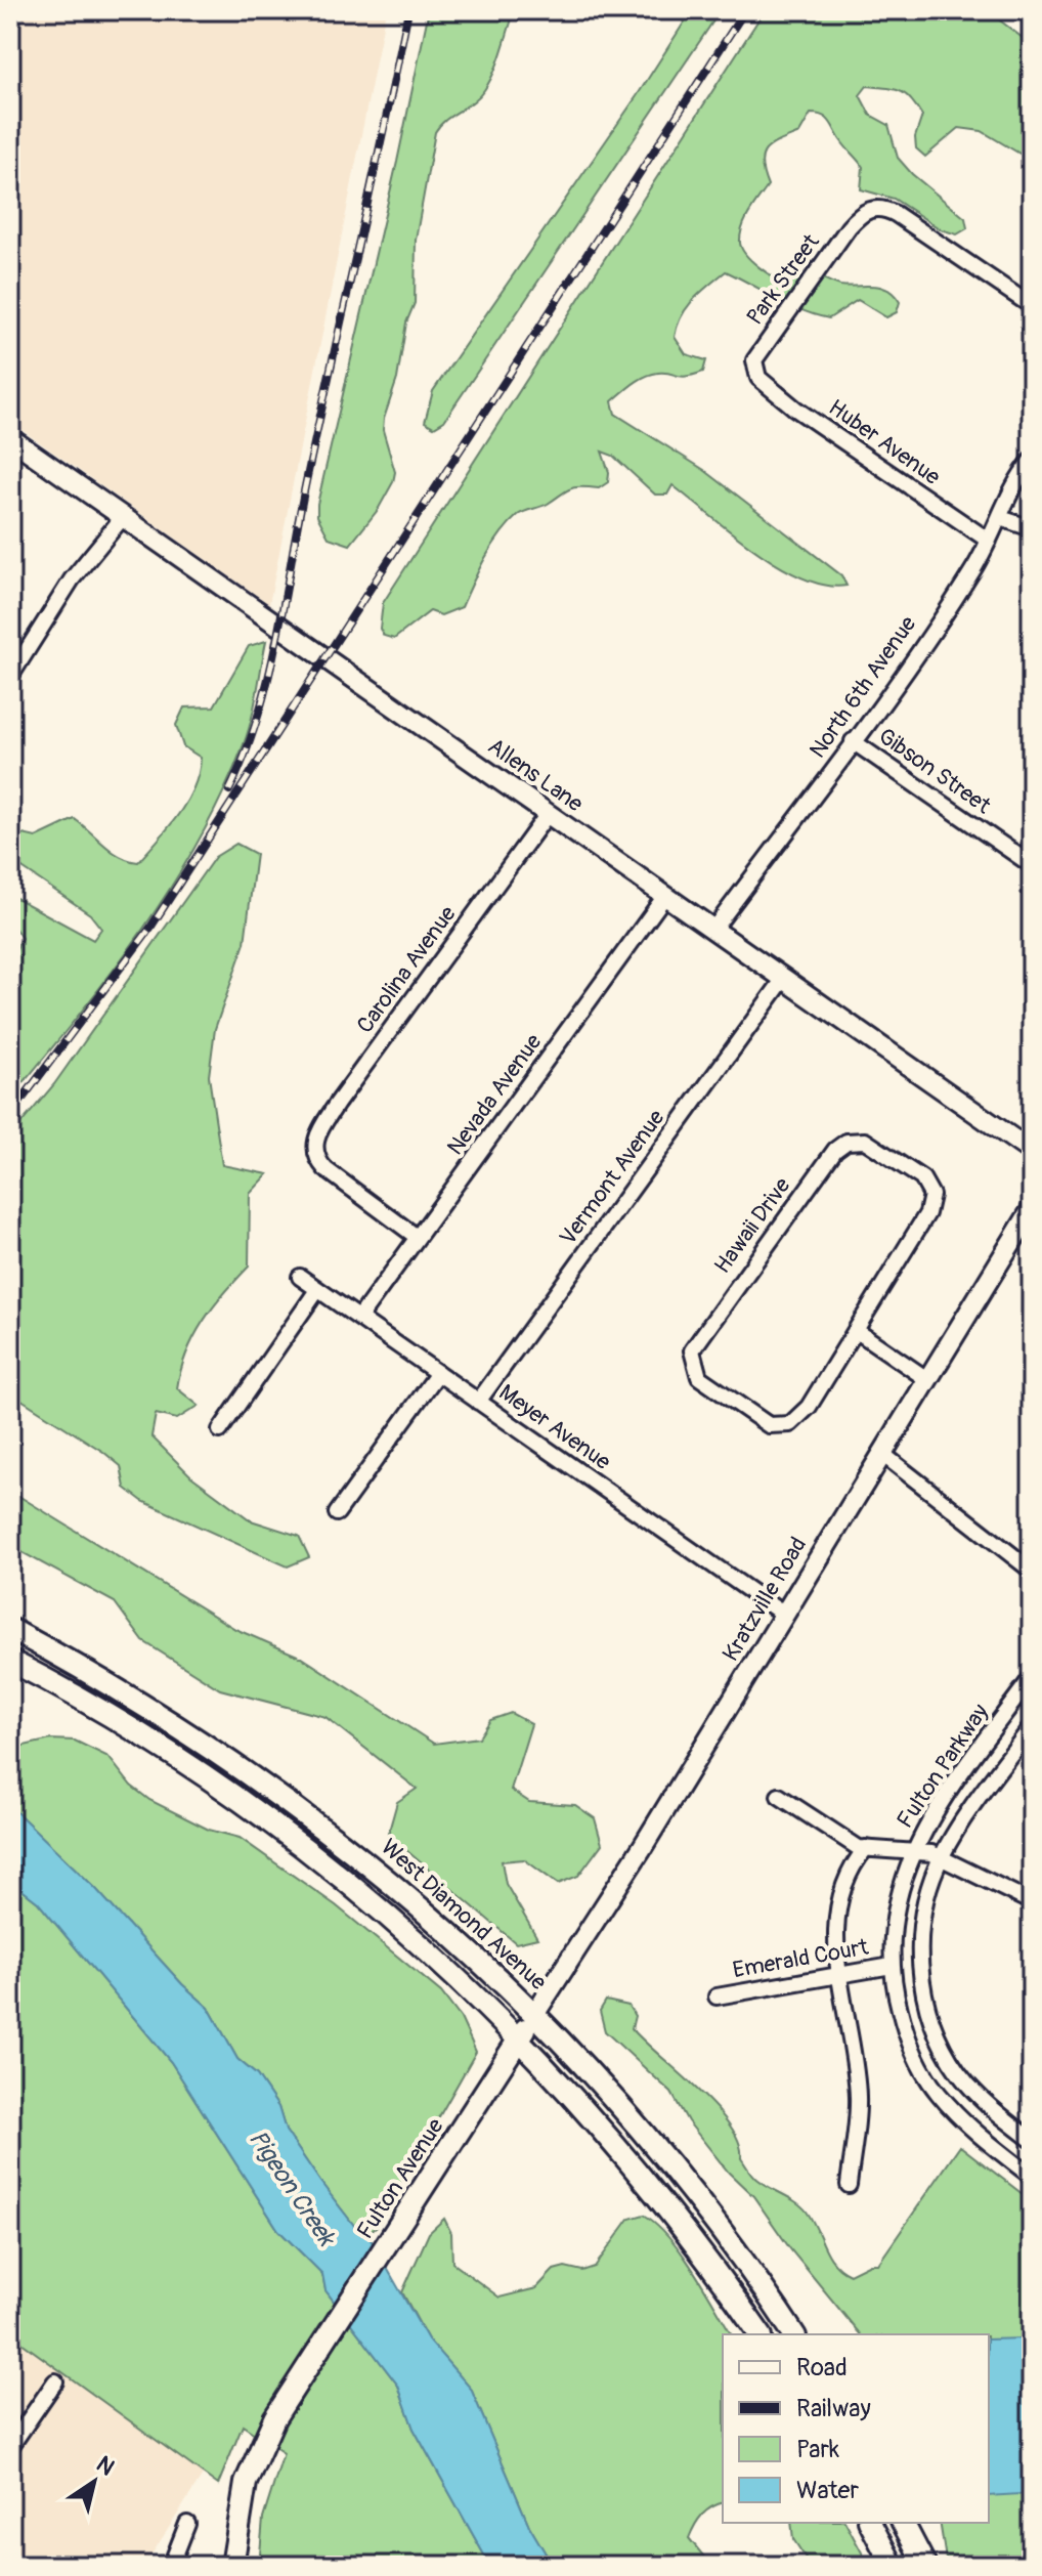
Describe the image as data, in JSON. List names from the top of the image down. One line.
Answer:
{"streets":{"main road":["West Diamond Avenue","Fulton Avenue"],"street":["Park Street","Huber Avenue","North 6th Avenue","Gibson Street","Allens Lane","Carolina Avenue","Nevada Avenue","Vermont Avenue","Hawaii Drive","Meyer Avenue","Kratzville Road","Fulton Parkway","Emerald Court"]},"crossings":[["Park Street","Huber Avenue"],["Huber Avenue","North 6th Avenue"],["North 6th Avenue","Gibson Street"],["North 6th Avenue","Allens Lane"],["Allens Lane","Carolina Avenue"],["Allens Lane","Nevada Avenue"],["Allens Lane","Vermont Avenue"],["Carolina Avenue","Nevada Avenue"],["Nevada Avenue","Meyer Avenue"],["Vermont Avenue","Meyer Avenue"],["Meyer Avenue","Kratzville Road"],["Kratzville Road","West Diamond Avenue"],["Kratzville Road","Fulton Avenue"],["Fulton Parkway","Emerald Court"],["West Diamond Avenue","Fulton Avenue"]],"water":["Pigeon Creek"],"legend":["Road","Railway","Park","Water"],"north":"top right"}
